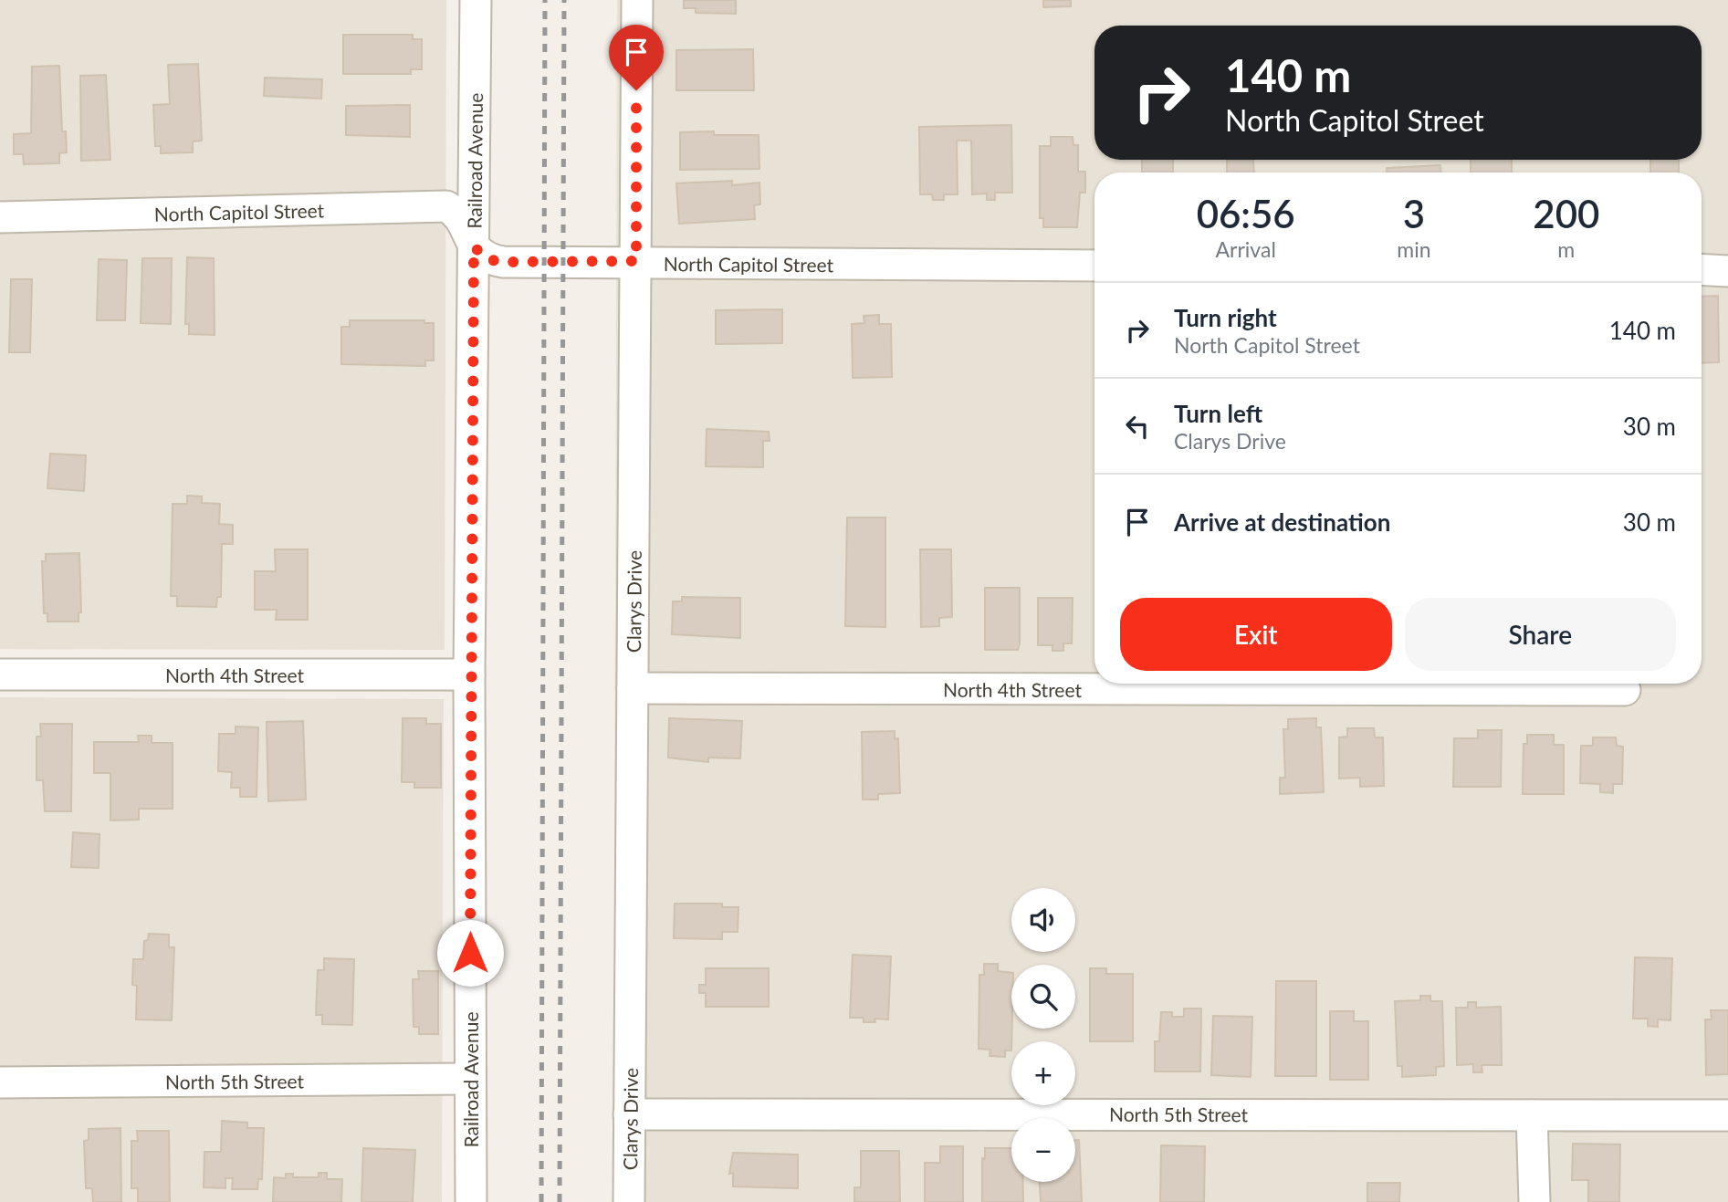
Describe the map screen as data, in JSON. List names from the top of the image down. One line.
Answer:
{"streets":{"street":["Railroad Avenue","North Capitol Street","Clarys Drive","North 4th Street","North 5th Street"]},"crossings":[["Railroad Avenue","North Capitol Street"],["Railroad Avenue","North 4th Street"],["Railroad Avenue","North 5th Street"],["North Capitol Street","Clarys Drive"],["Clarys Drive","North 4th Street"],["Clarys Drive","North 5th Street"]],"page":{"turn":["140 m","North Capitol Street"],"eta":["06:56","Arrival","3","min","200","m"],"list":[{"name":"Turn right","note":"North Capitol Street","value":"140 m"},{"name":"Turn left","note":"Clarys Drive","value":"30 m"},{"name":"Arrive at destination","value":"30 m"}],"buttons":["Exit","Share"],"map_buttons":["+","−"]}}
